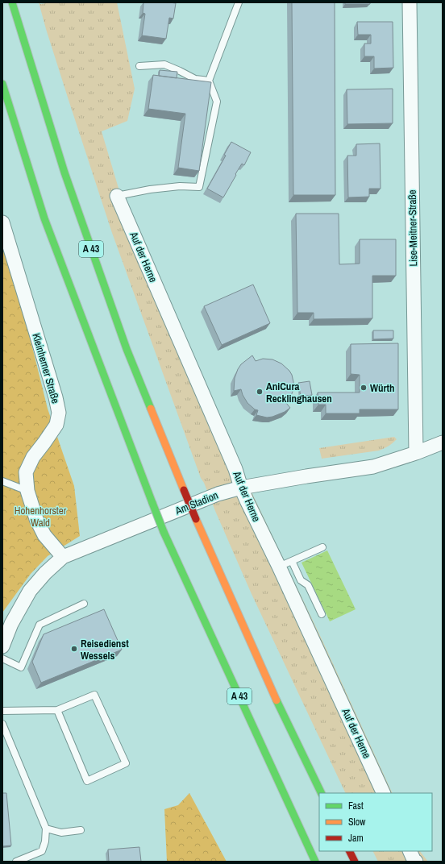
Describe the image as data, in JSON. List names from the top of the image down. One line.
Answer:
{"streets":{"highway":["A 43"],"street":["Lise-Meitner-Straße","Auf der Herne","Kleinherner Straße","Am Stadion"]},"crossings":[["Lise-Meitner-Straße","Am Stadion"],["Auf der Herne","Am Stadion"],["Kleinherner Straße","Am Stadion"]],"parks":["Hohenhorster Wald"],"places":["Würth","AniCura Recklinghausen","Reisedienst Wessels"],"legend":["Fast","Slow","Jam"]}
